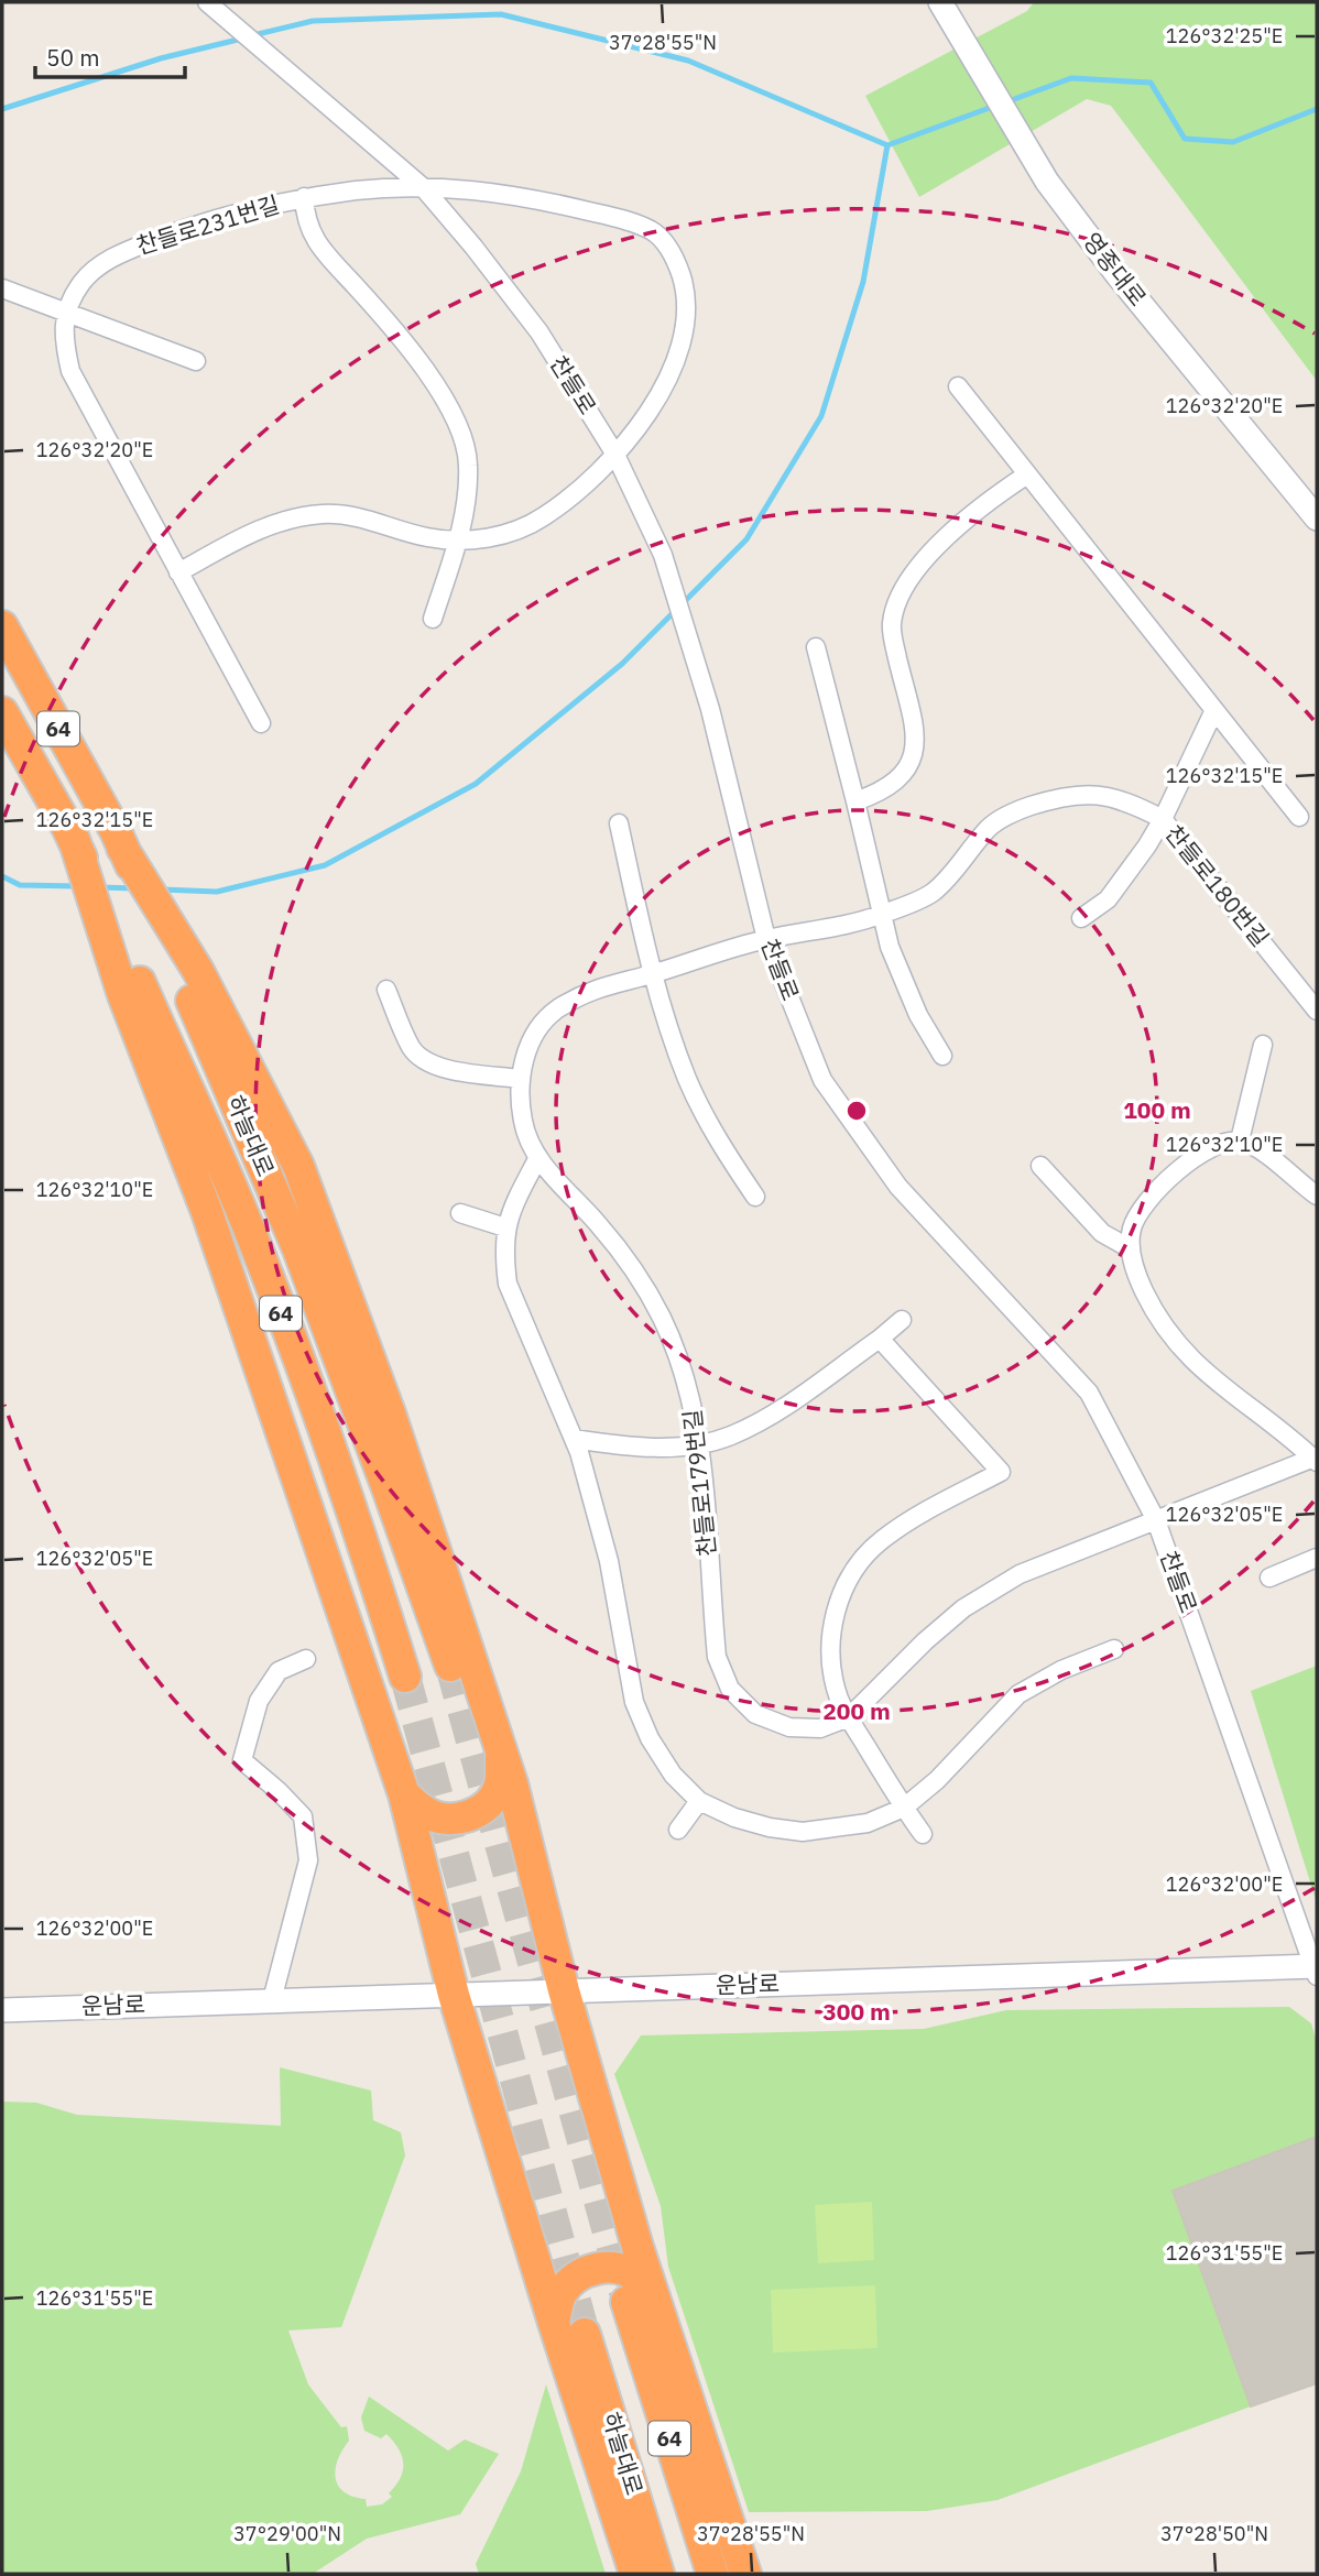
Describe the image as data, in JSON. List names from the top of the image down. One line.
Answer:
{"streets":{"highway":["64","하늘대로"],"street":["찬들로231번길","영종대로","찬들로","찬들로180번길","찬들로179번길","운남로"]},"crossings":[["찬들로231번길","찬들로"],["찬들로","찬들로180번길"],["찬들로","찬들로179번길"],["찬들로","운남로"],["64","하늘대로"],["찬들로180번길","찬들로179번길"]],"scale_bar":"50 m","coordinates":["126°32'25\"E","37°28'55\"N","126°32'20\"E","126°32'15\"E","126°32'10\"E","126°32'05\"E","126°32'00\"E","126°31'55\"E","37°29'00\"N","37°28'50\"N"],"rings":["100 m","200 m","300 m"]}
